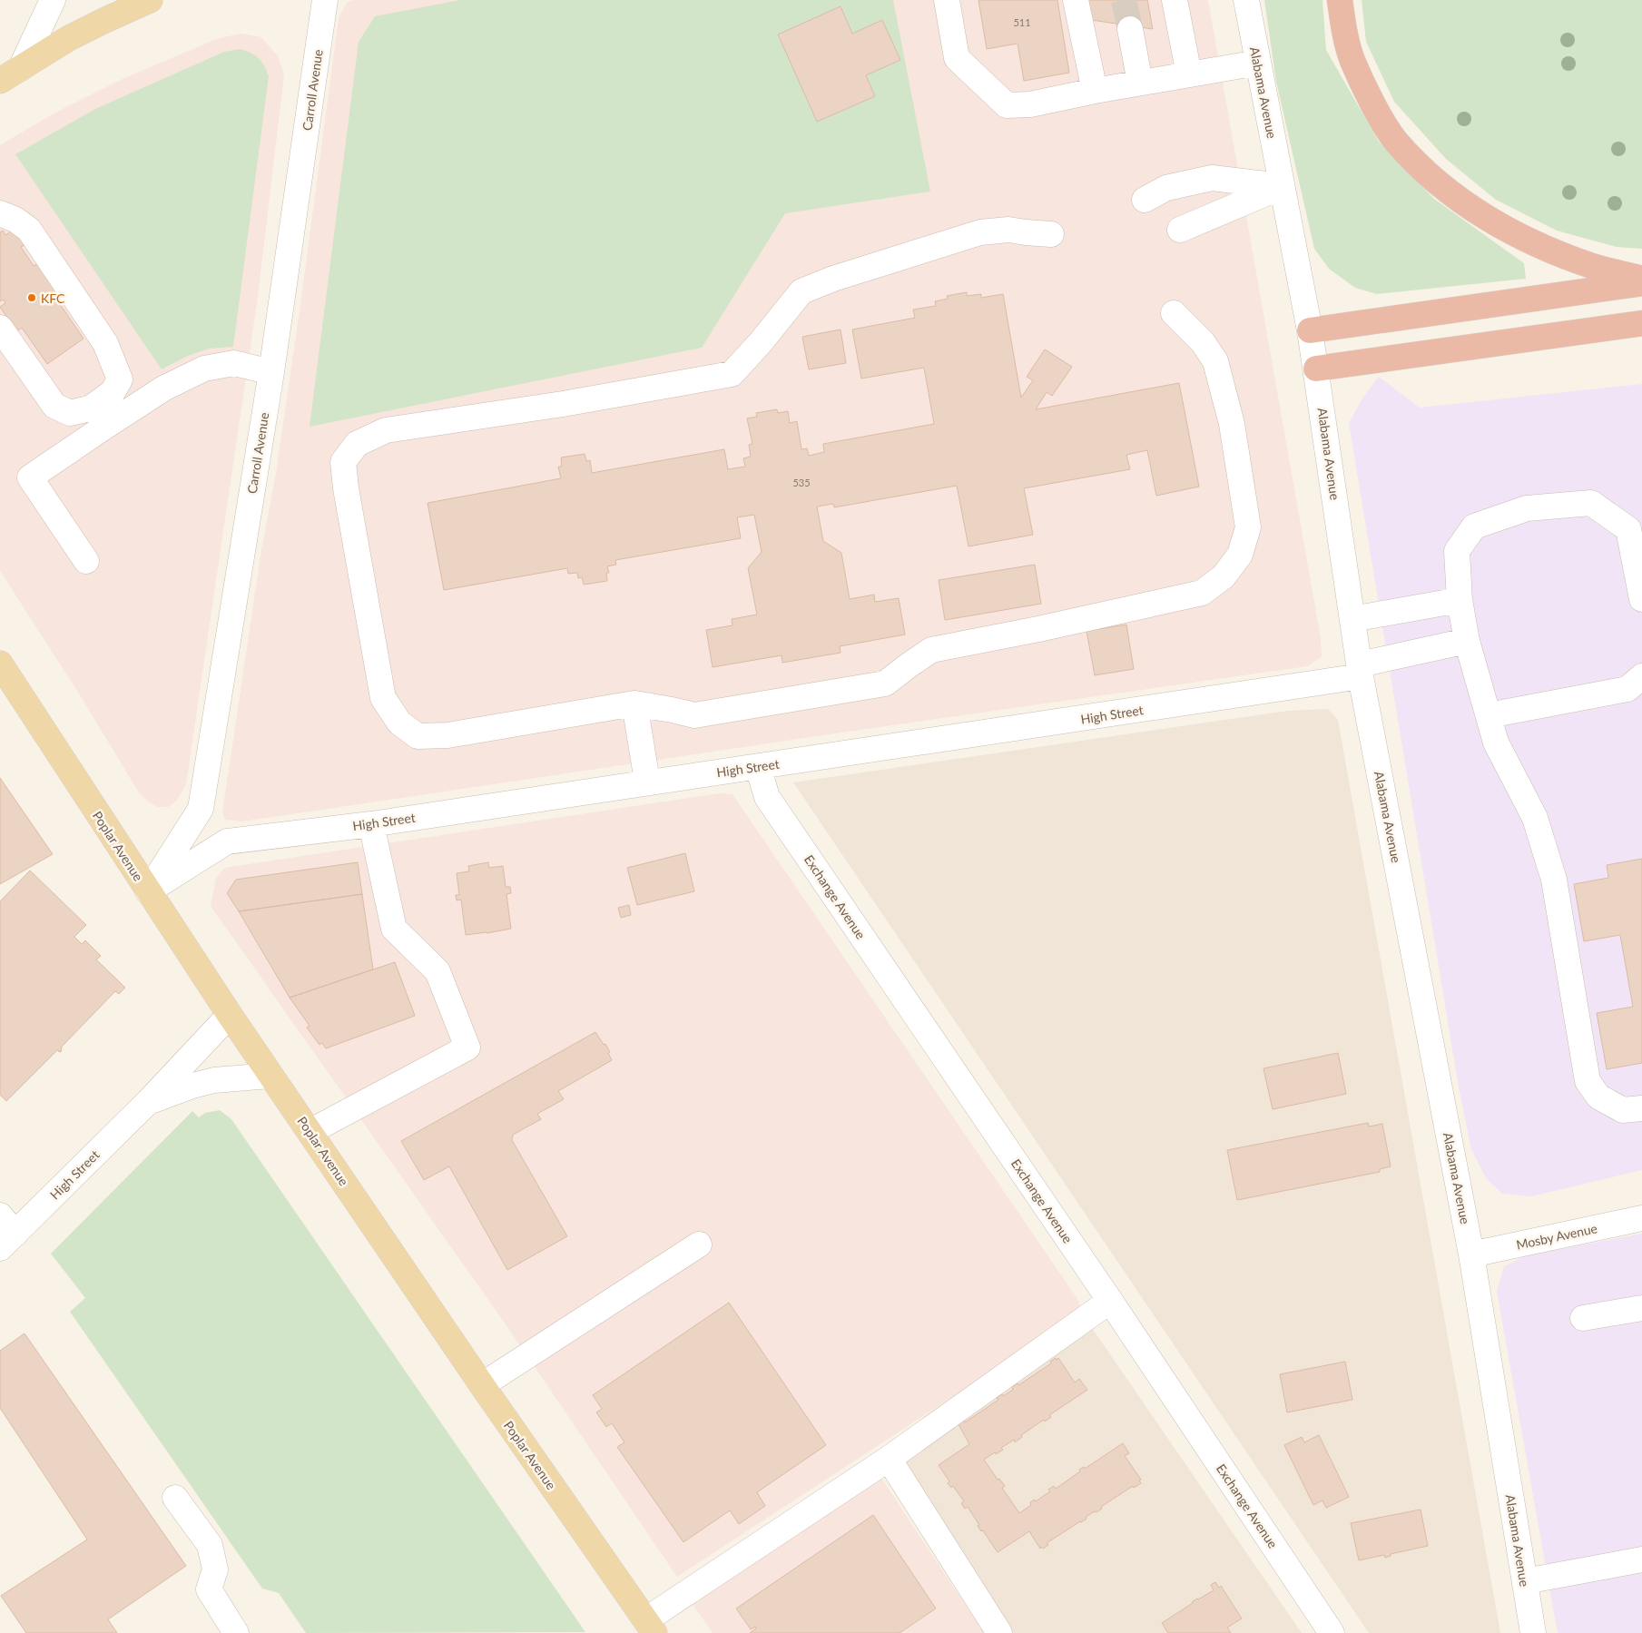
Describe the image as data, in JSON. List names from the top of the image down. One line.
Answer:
{"streets":{"main road":["Poplar Avenue"],"street":["Carroll Avenue","Alabama Avenue","High Street","Exchange Avenue","Mosby Avenue"]},"crossings":[["Carroll Avenue","High Street"],["Carroll Avenue","Poplar Avenue"],["Alabama Avenue","High Street"],["Alabama Avenue","Mosby Avenue"],["High Street","Poplar Avenue"],["High Street","Exchange Avenue"]],"places":["KFC"],"house_numbers":["511","535"]}
